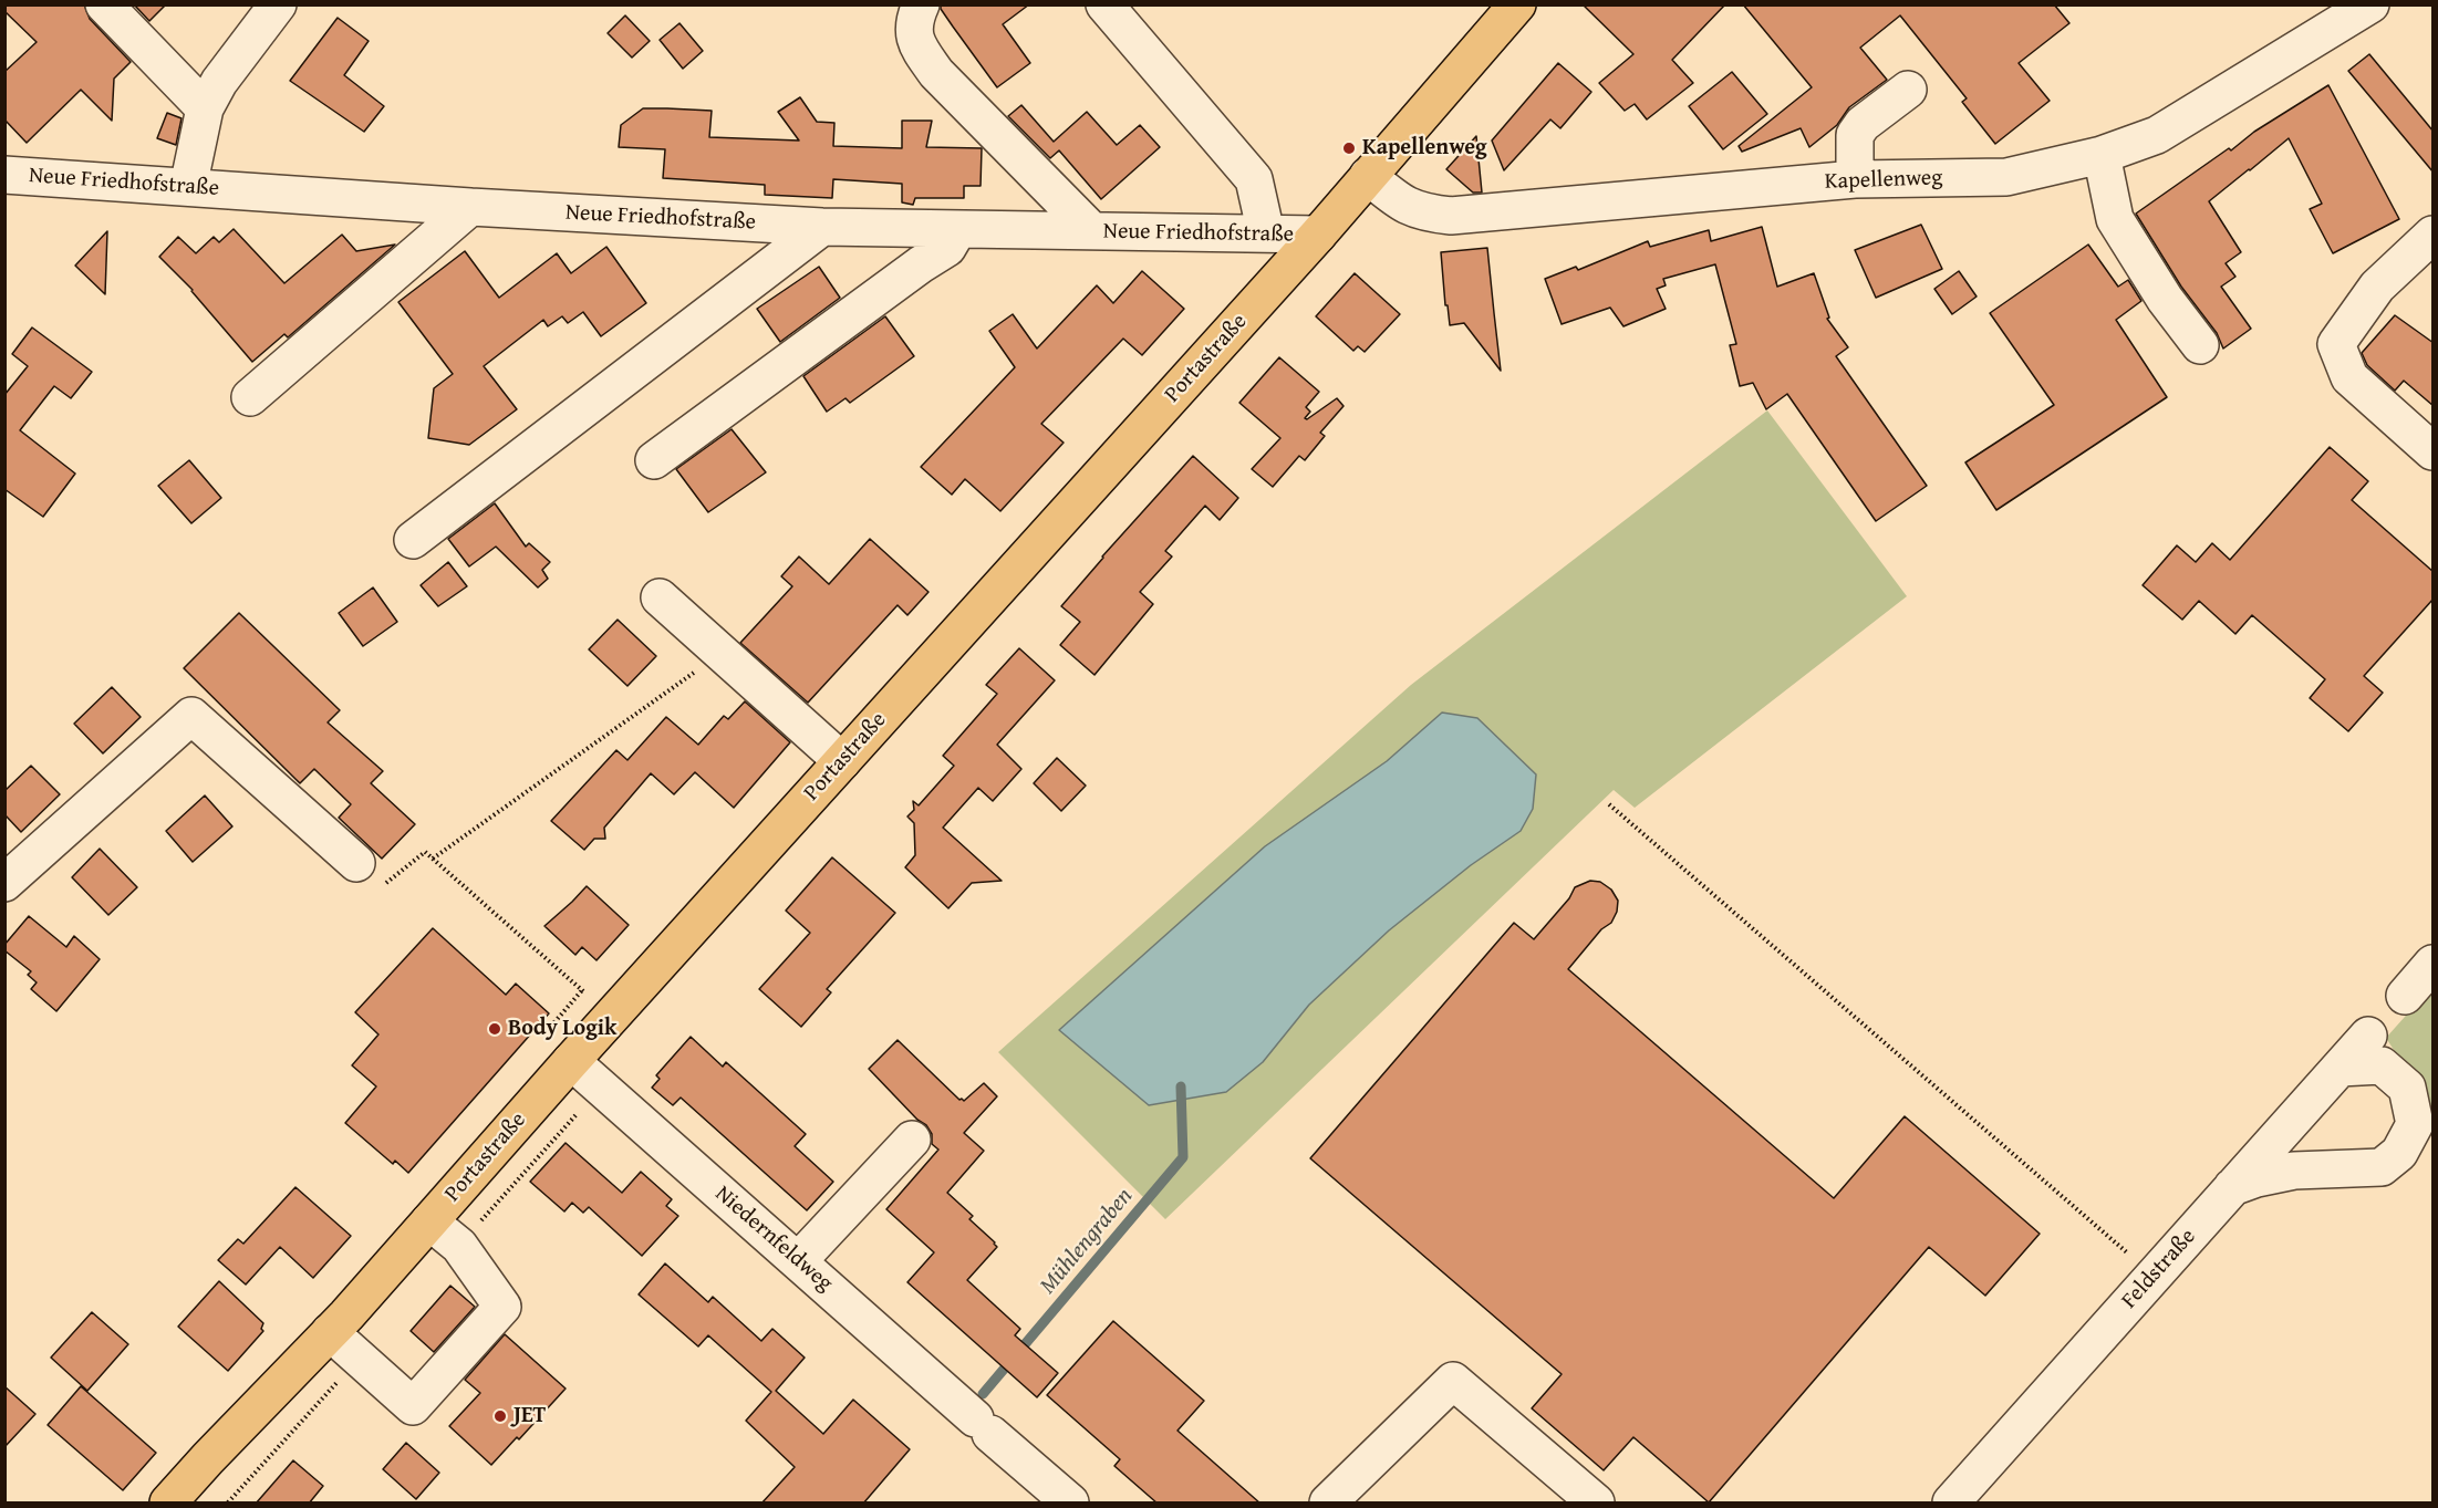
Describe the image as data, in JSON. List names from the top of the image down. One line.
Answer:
{"streets":{"main road":["Portastraße"],"street":["Kapellenweg","Neue Friedhofstraße","Niedernfeldweg","Feldstraße"]},"crossings":[["Kapellenweg","Portastraße"],["Neue Friedhofstraße","Portastraße"],["Portastraße","Niedernfeldweg"]],"water":["Mühlengraben"],"places":["Kapellenweg","Body Logik","JET"]}
